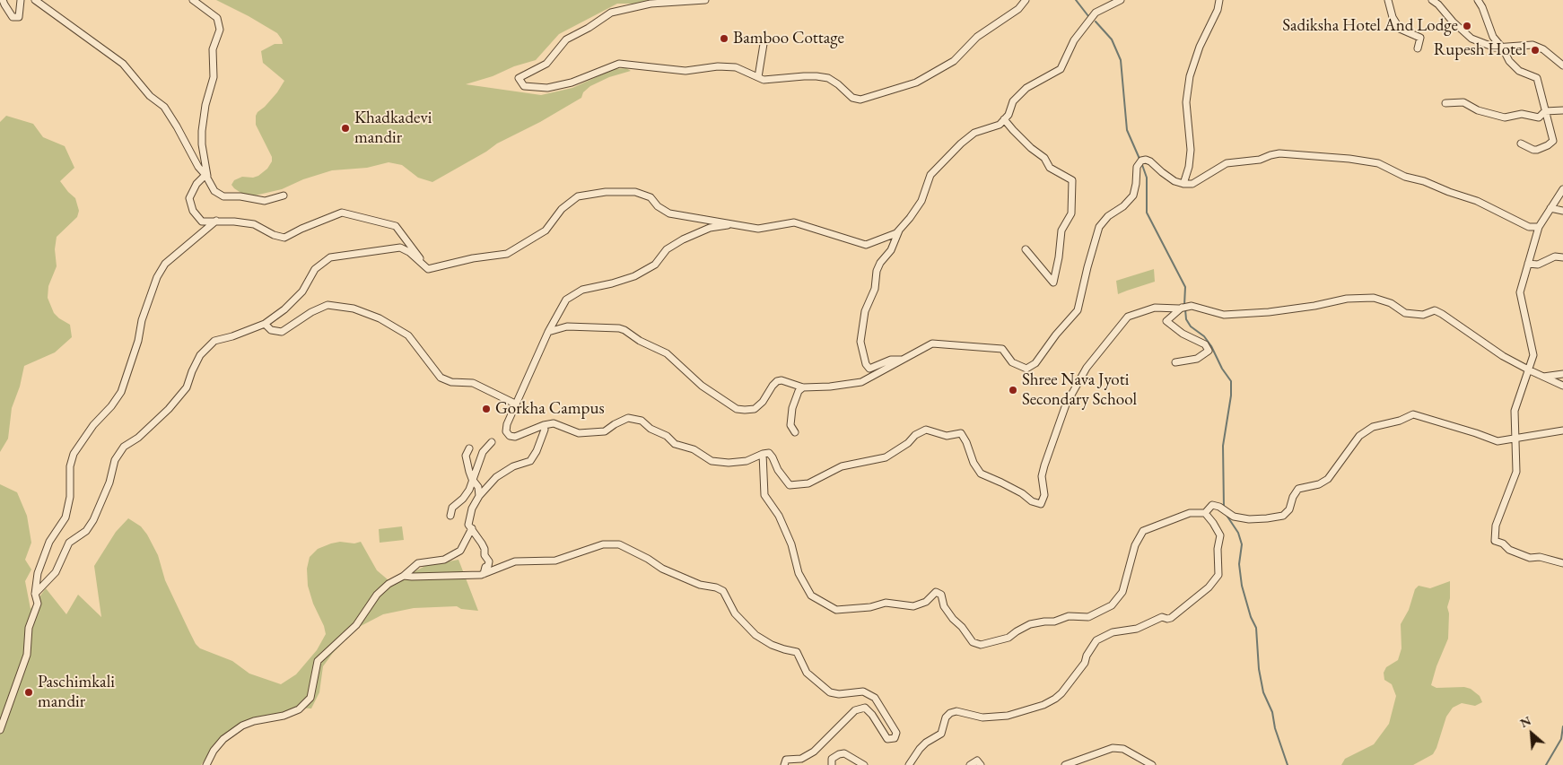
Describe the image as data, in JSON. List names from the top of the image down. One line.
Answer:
{"places":["Sadiksha Hotel And Lodge","Bamboo Cottage","Rupesh Hotel","Khadkadevi mandir","Shree Nava Jyoti Secondary School","Gorkha Campus","Paschimkali mandir"],"north":"top left"}
